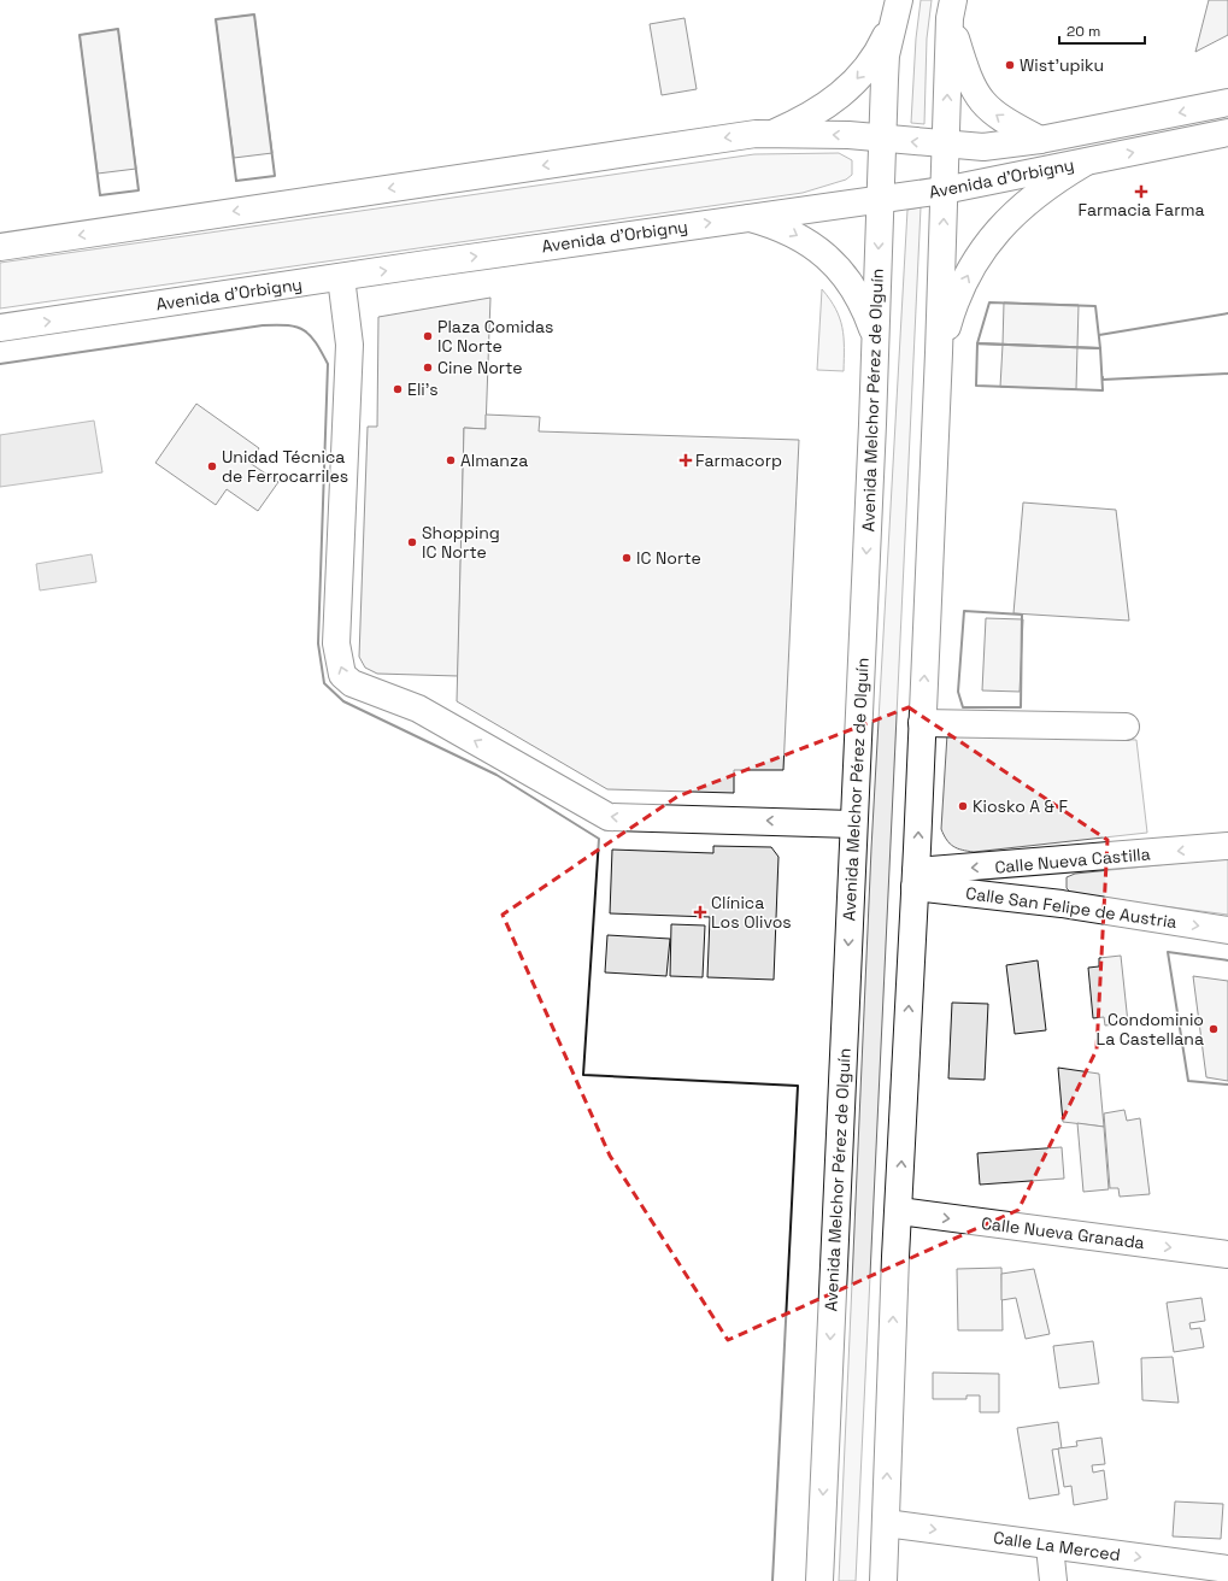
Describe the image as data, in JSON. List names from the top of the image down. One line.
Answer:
{"streets":{"main road":["Avenida d'Orbigny","Avenida Melchor Pérez de Olguín","Calle Nueva Castilla","Calle San Felipe de Austria","Calle Nueva Granada","Calle La Merced"]},"crossings":[["Avenida d'Orbigny","Avenida Melchor Pérez de Olguín"],["Calle Nueva Castilla","Calle San Felipe de Austria"]],"one_way":["Calle San Felipe de Austria","Calle Nueva Granada","Calle La Merced"],"places":{"other":["Wist'upiku","Plaza Comidas IC Norte","Cine Norte","Eli's","Almanza","Unidad Técnica de Ferrocarriles","Shopping IC Norte","IC Norte","Kiosko A & F","Condominio La Castellana"],"health":["Farmacia Farma","Farmacorp","Clínica Los Olivos"]},"scale_bar":"20 m"}
